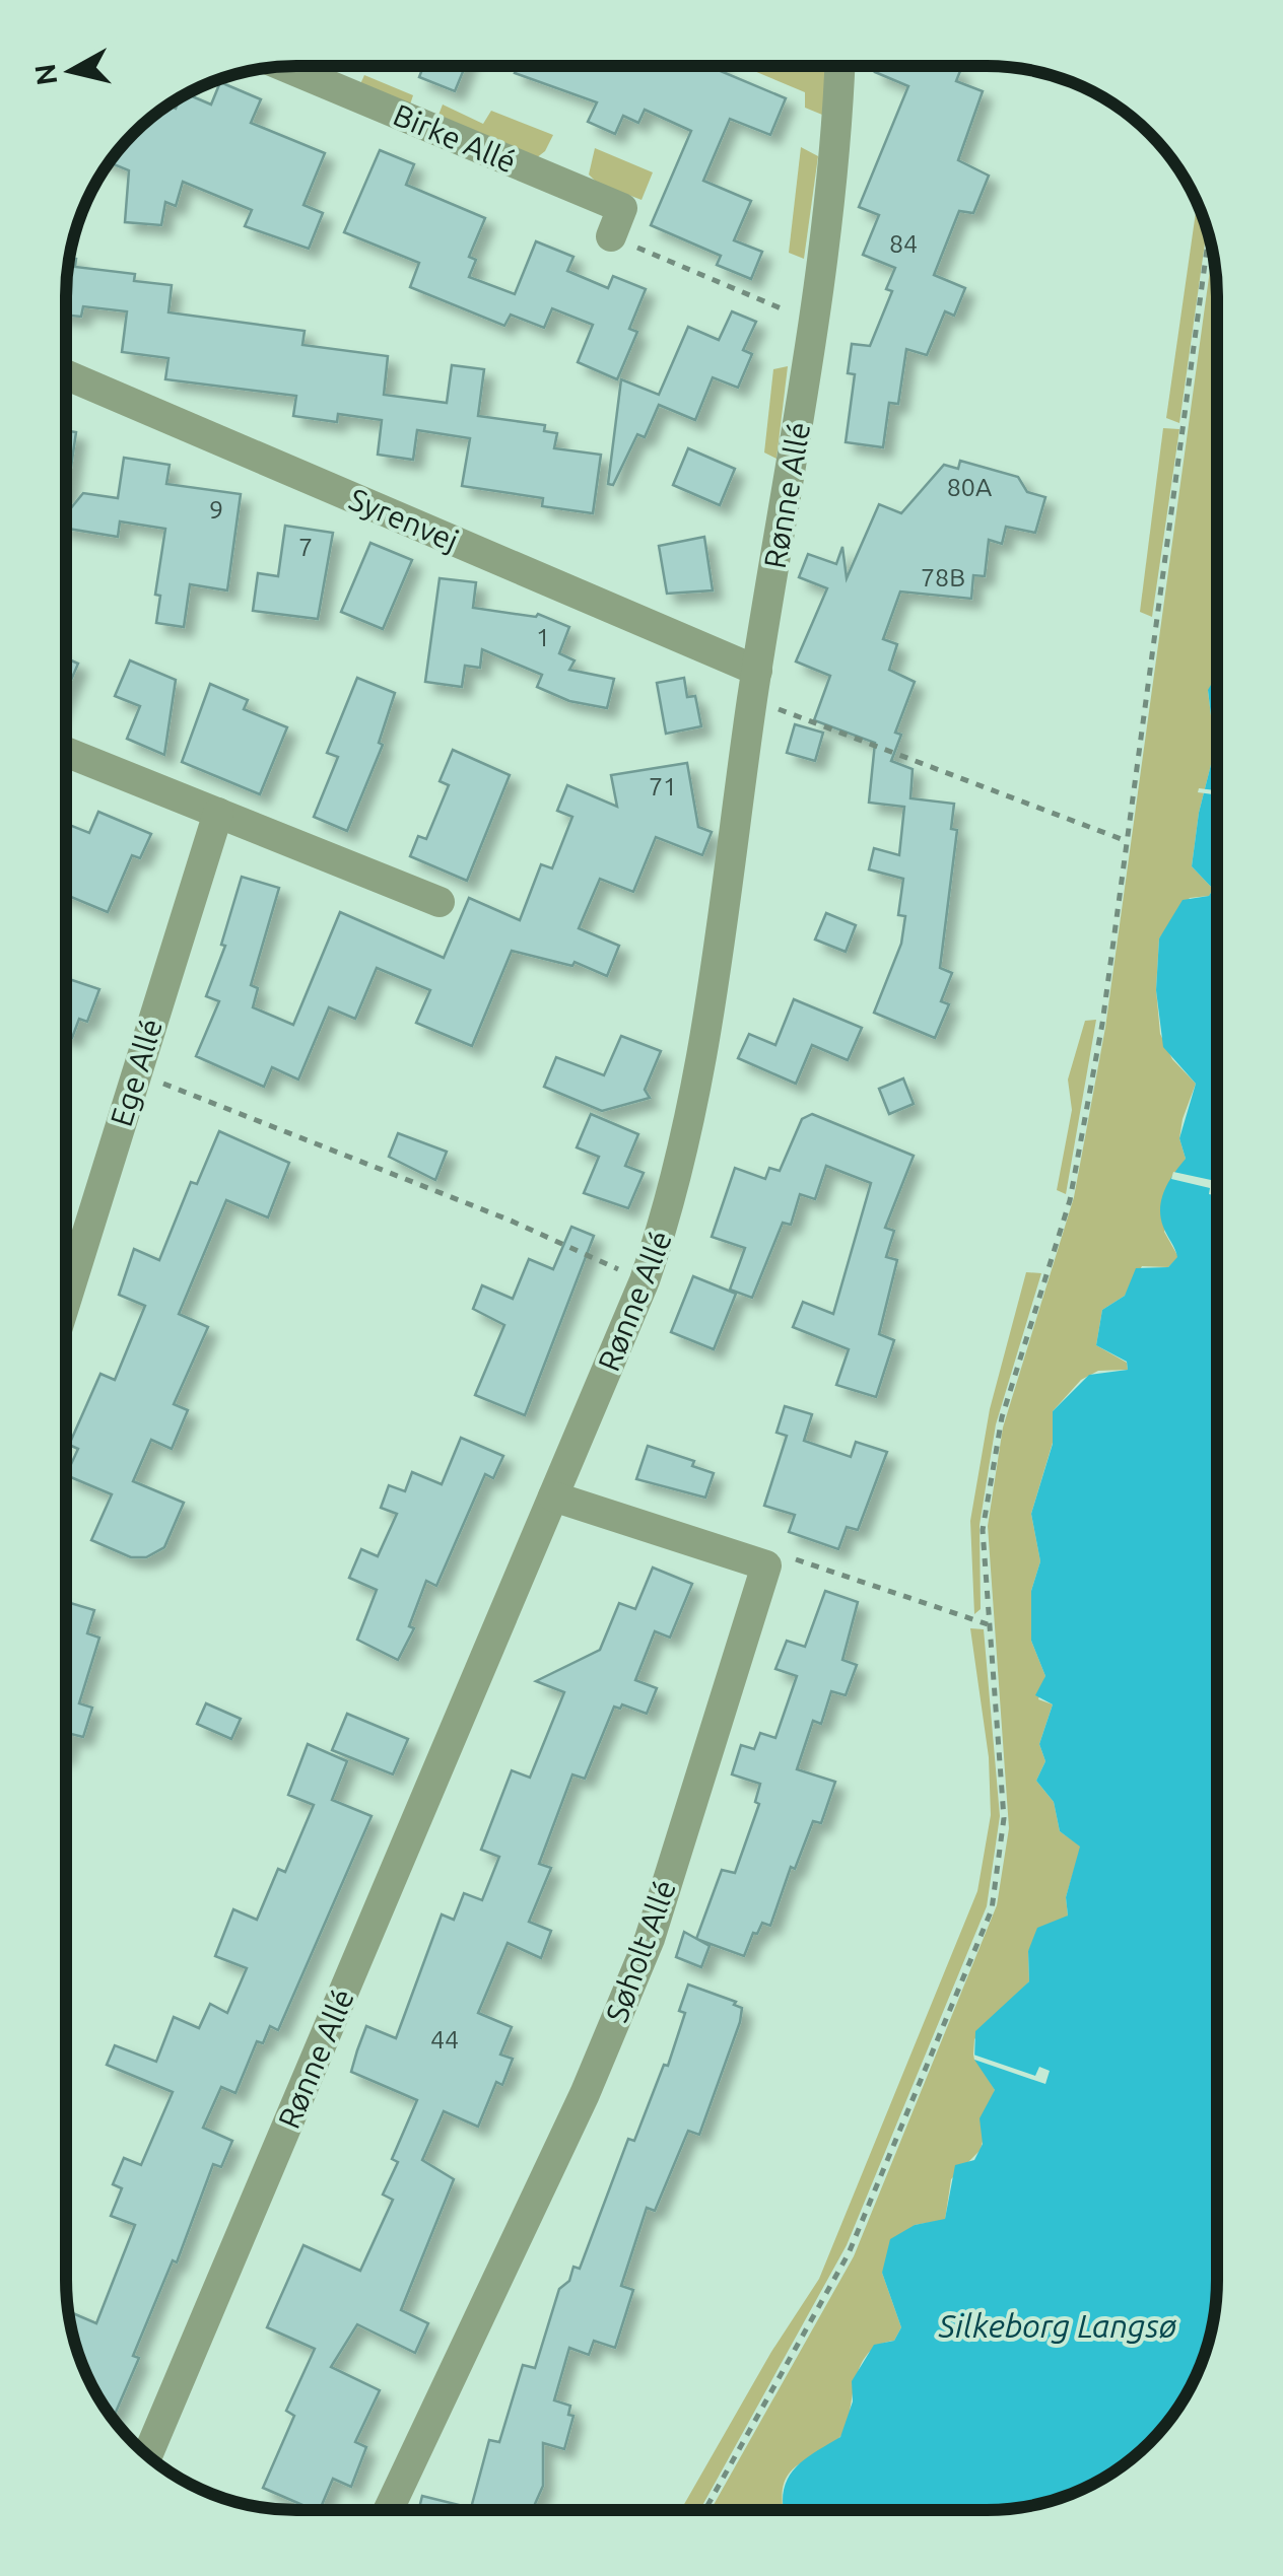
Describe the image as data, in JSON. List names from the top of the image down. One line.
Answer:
{"streets":{"street":["Birke Allé","Rønne Allé","Syrenvej","Ege Allé","Søholt Allé"]},"crossings":[["Rønne Allé","Syrenvej"]],"water":["Silkeborg Langsø"],"house_numbers":["84","80A","9","7","78B","1","71","44"],"north":"left"}
